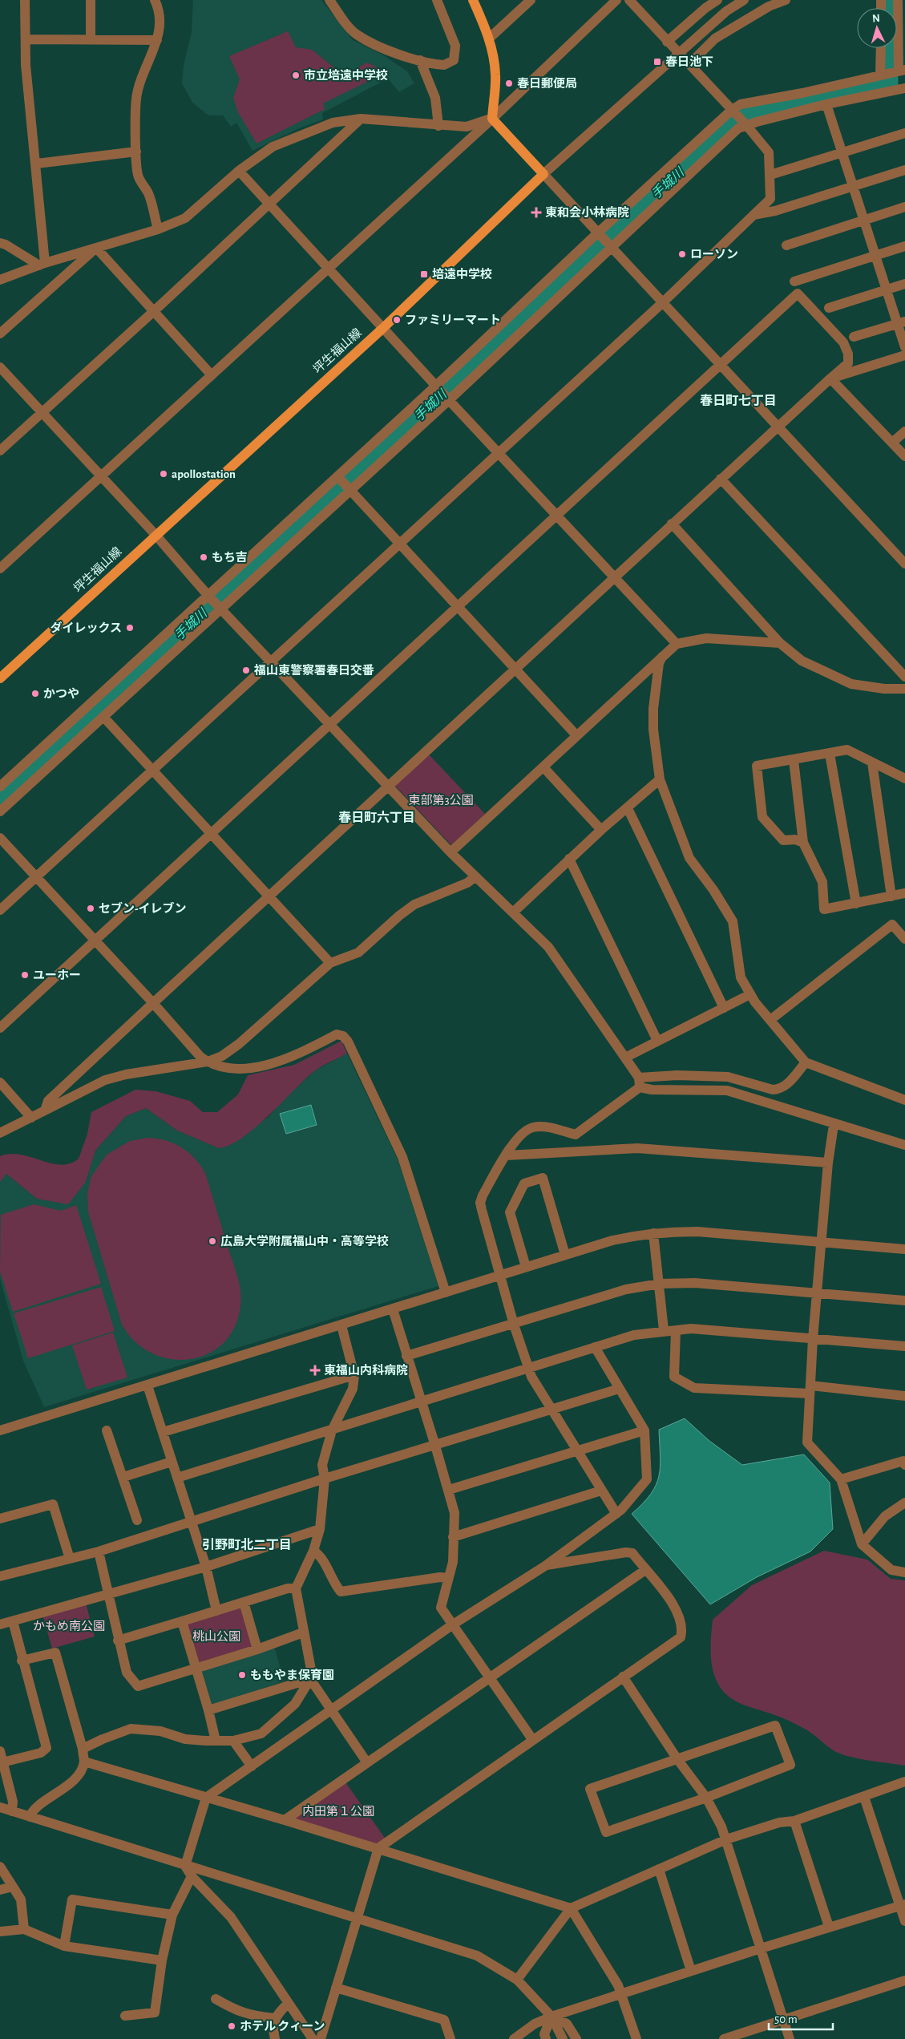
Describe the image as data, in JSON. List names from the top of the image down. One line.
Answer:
{"streets":{"main road":["坪生福山線"]},"districts":["春日町七丁目","春日町六丁目","引野町北二丁目"],"water":["手城川"],"parks":["東部第3公園","かもめ南公園","桃山公園","内田第１公園"],"places":{"transit":["春日池下","培遠中学校"],"other":["市立培遠中学校","春日郵便局","ローソン","ファミリーマート","apollostation","もち吉","ダイレックス","福山東警察署春日交番","かつや","セブン-イレブン","ユーホー","広島大学附属福山中・高等学校","ももやま保育園","ホテル クィーン"],"health":["東和会小林病院","東福山内科病院"]},"scale_bar":"50 m","north":"top"}
